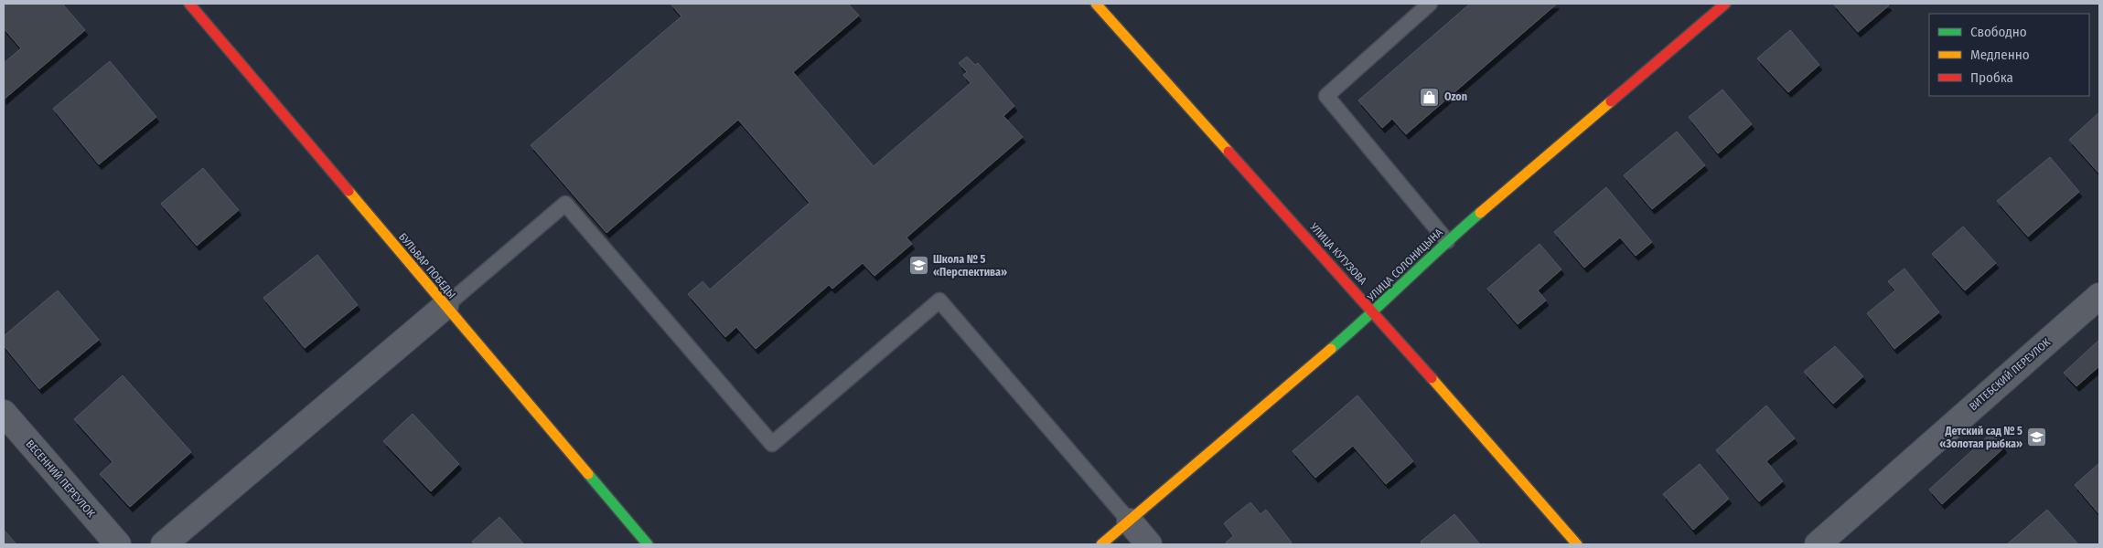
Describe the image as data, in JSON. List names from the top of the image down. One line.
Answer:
{"streets":{"street":["УЛИЦА КУТУЗОВА","УЛИЦА СОЛОНИЦЫНА","БУЛЬВАР ПОБЕДЫ","ВИТЕБСКИЙ ПЕРЕУЛОК","ВЕСЕННИЙ ПЕРЕУЛОК"]},"crossings":[["УЛИЦА КУТУЗОВА","УЛИЦА СОЛОНИЦЫНА"]],"places":{"shop":["Ozon"],"school or university":["Школа № 5 «Перспектива»","Детский сад № 5 «Золотая рыбка»"]},"legend":["Свободно","Медленно","Пробка"]}
